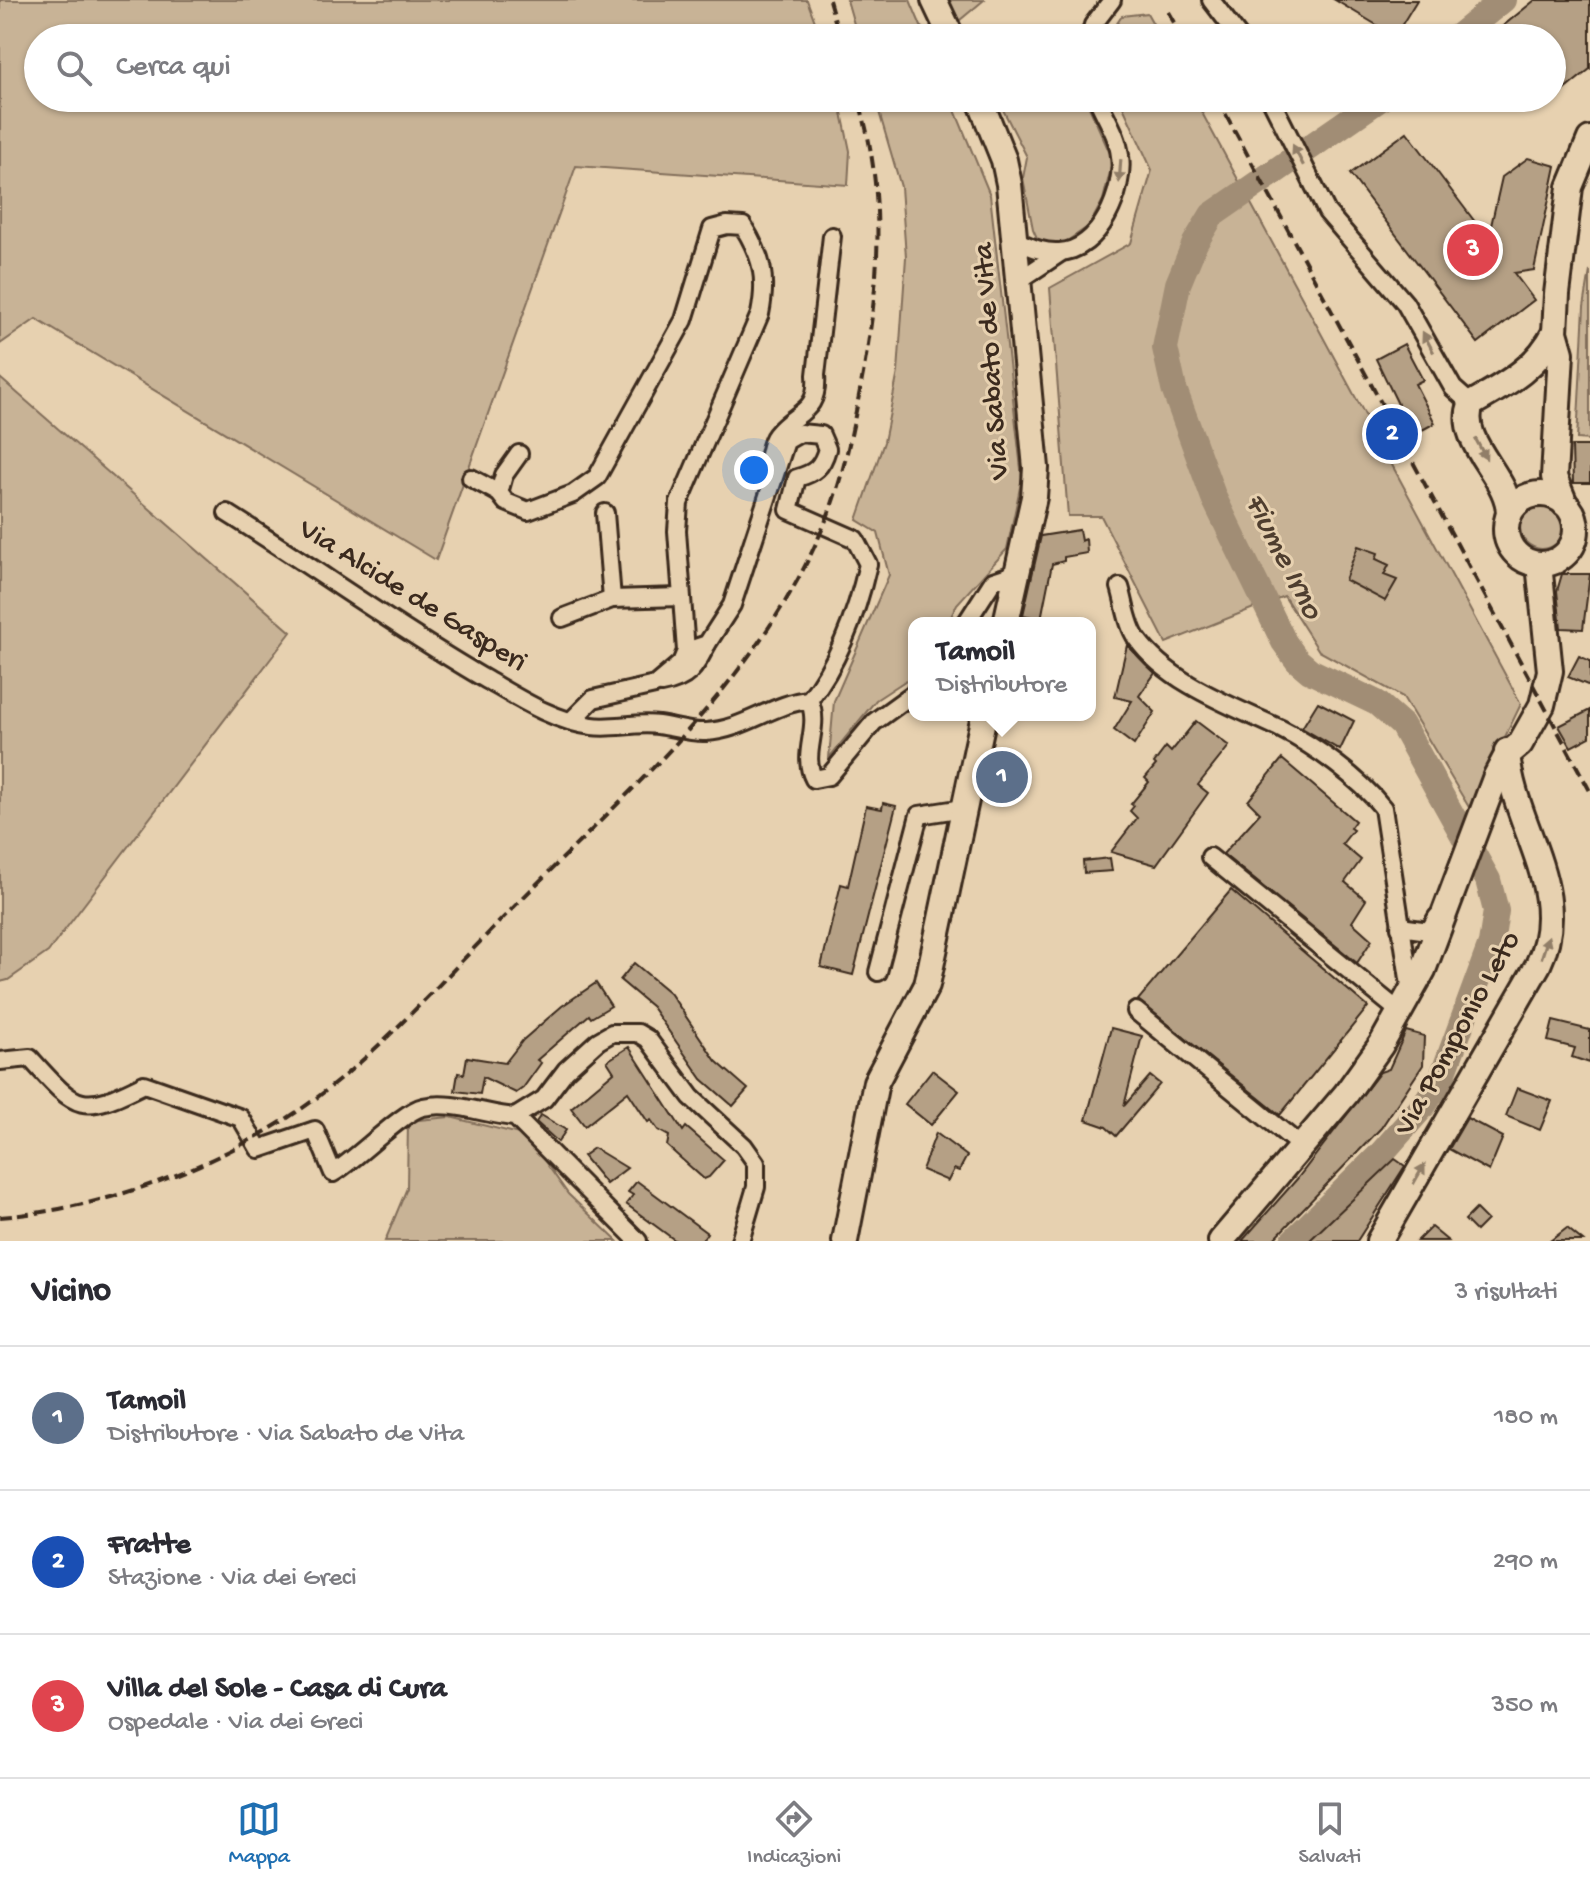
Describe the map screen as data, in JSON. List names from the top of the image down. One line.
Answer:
{"streets":{"main road":["Via Sabato de Vita","Via Pomponio Leto"],"street":["Via Alcide de Gasperi"]},"water":["Fiume Irno"],"page":{"search":"Cerca qui","pins":["3","2","1"],"popup":["Tamoil","Distributore"],"heading":["Vicino","3 risultati"],"list":[{"mark":"1","name":"Tamoil","note":"Distributore · Via Sabato de Vita","value":"180 m"},{"mark":"2","name":"Fratte","note":"Stazione · Via dei Greci","value":"290 m"},{"mark":"3","name":"Villa del Sole - Casa di Cura","note":"Ospedale · Via dei Greci","value":"350 m"}],"nav":["Mappa","Indicazioni","Salvati"]}}
